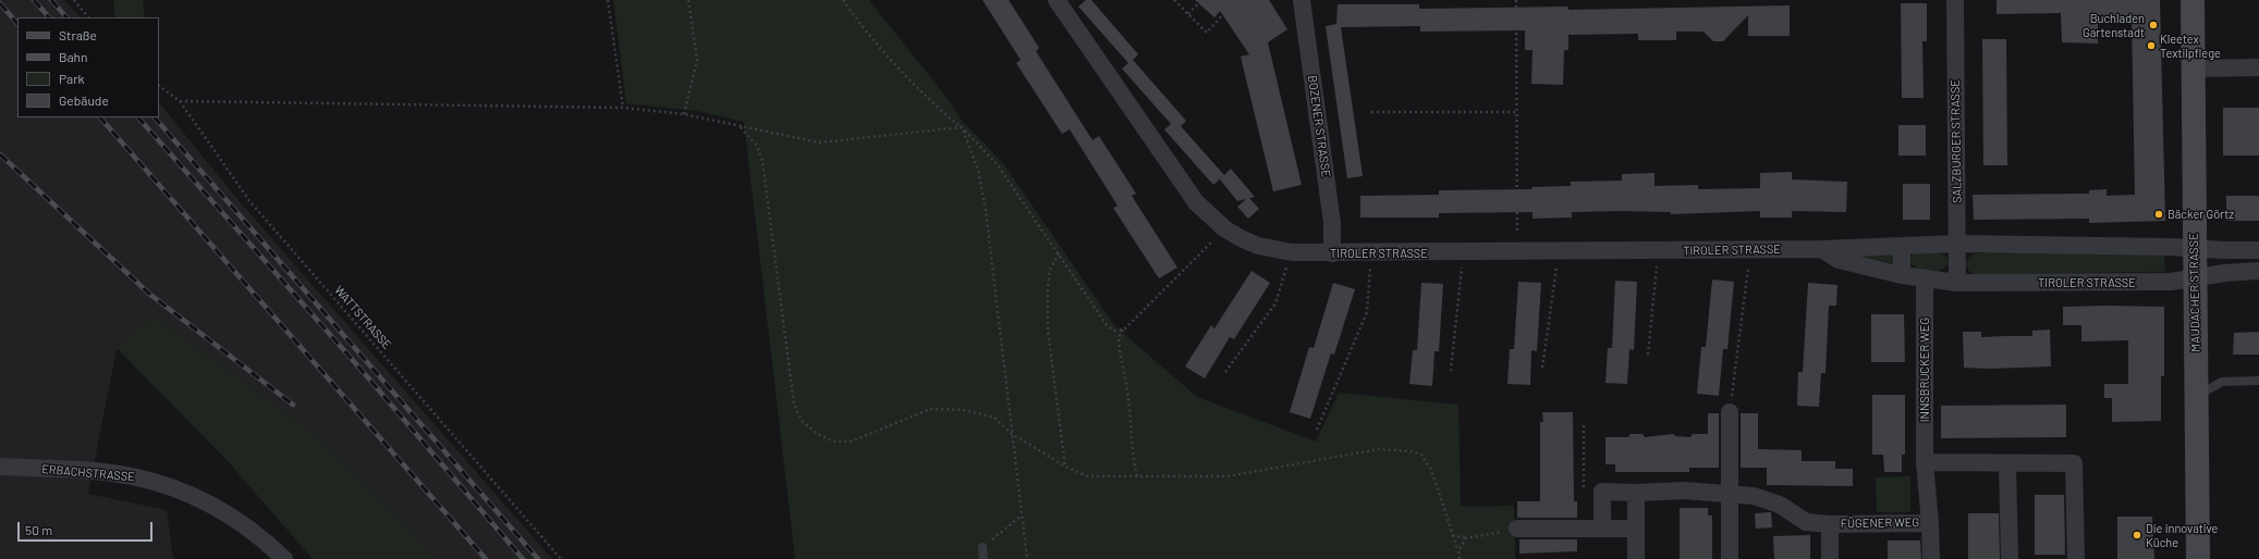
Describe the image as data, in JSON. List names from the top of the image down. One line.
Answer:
{"streets":{"main road":["MAUDACHER STRASSE"],"street":["BOZENER STRASSE","SALZBURGER STRASSE","TIROLER STRASSE","INNSBRUCKER WEG","ERBACHSTRASSE","FÜGENER WEG"],"path":["WATTSTRASSE"]},"crossings":[["BOZENER STRASSE","TIROLER STRASSE"],["SALZBURGER STRASSE","TIROLER STRASSE"],["TIROLER STRASSE","MAUDACHER STRASSE"],["TIROLER STRASSE","INNSBRUCKER WEG"],["INNSBRUCKER WEG","FÜGENER WEG"]],"places":["Buchladen Gartenstadt","Kleetex Textilpflege","Bäcker Görtz","Die innovative Küche"],"legend":["Straße","Bahn","Park","Gebäude"],"scale_bar":"50 m"}
